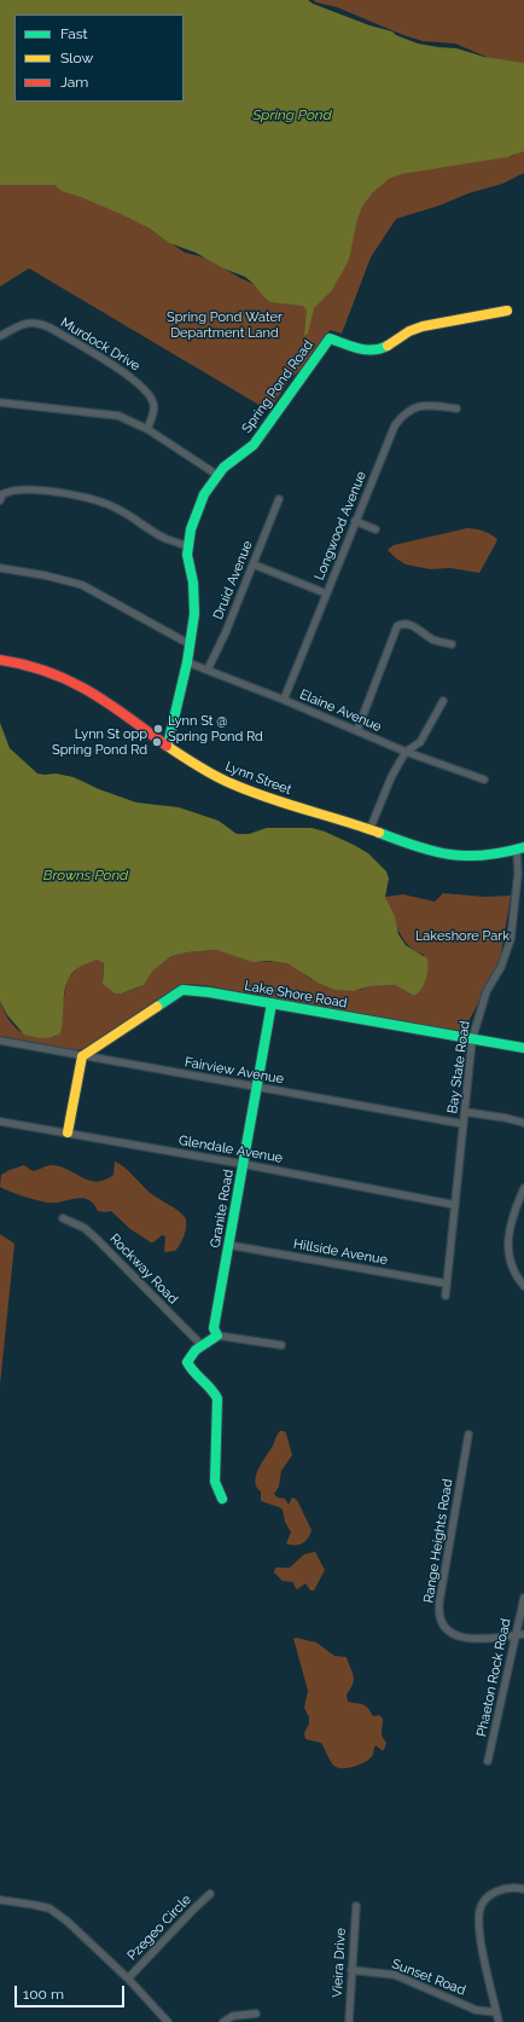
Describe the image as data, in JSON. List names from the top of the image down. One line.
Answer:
{"streets":{"street":["Murdock Drive","Spring Pond Road","Longwood Avenue","Druid Avenue","Elaine Avenue","Lynn Street","Lake Shore Road","Bay State Road","Fairview Avenue","Glendale Avenue","Granite Road","Hillside Avenue","Rockway Road","Range Heights Road","Phaeton Rock Road","Pzegeo Circle","Vieira Drive","Sunset Road"]},"crossings":[["Spring Pond Road","Elaine Avenue"],["Spring Pond Road","Lynn Street"],["Longwood Avenue","Elaine Avenue"],["Druid Avenue","Elaine Avenue"],["Lynn Street","Bay State Road"],["Lake Shore Road","Bay State Road"],["Lake Shore Road","Fairview Avenue"],["Lake Shore Road","Granite Road"],["Bay State Road","Fairview Avenue"],["Bay State Road","Glendale Avenue"],["Bay State Road","Hillside Avenue"],["Fairview Avenue","Granite Road"],["Glendale Avenue","Granite Road"],["Granite Road","Hillside Avenue"],["Range Heights Road","Phaeton Rock Road"],["Vieira Drive","Sunset Road"]],"water":["Spring Pond","Browns Pond"],"parks":["Spring Pond Water Department Land","Lakeshore Park"],"places":["Lynn St @ Spring Pond Rd","Lynn St opp Spring Pond Rd"],"legend":["Fast","Slow","Jam"],"scale_bar":"100 m"}
